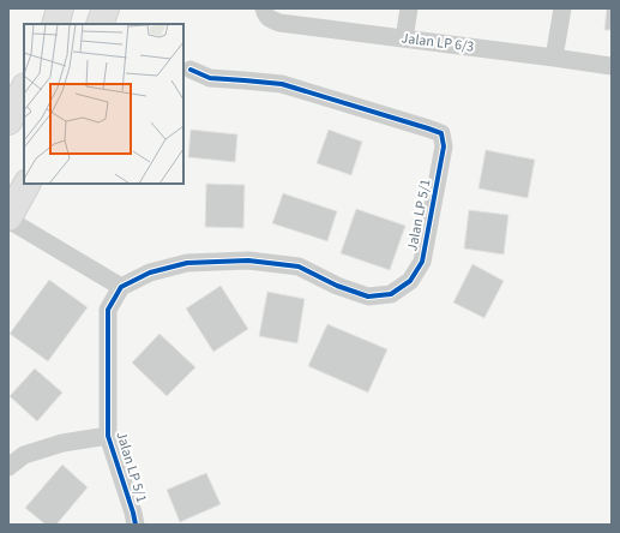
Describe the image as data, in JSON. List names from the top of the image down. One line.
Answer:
{"streets":{"street":["Jalan LP 6/3","Jalan LP 5/1"]}}
